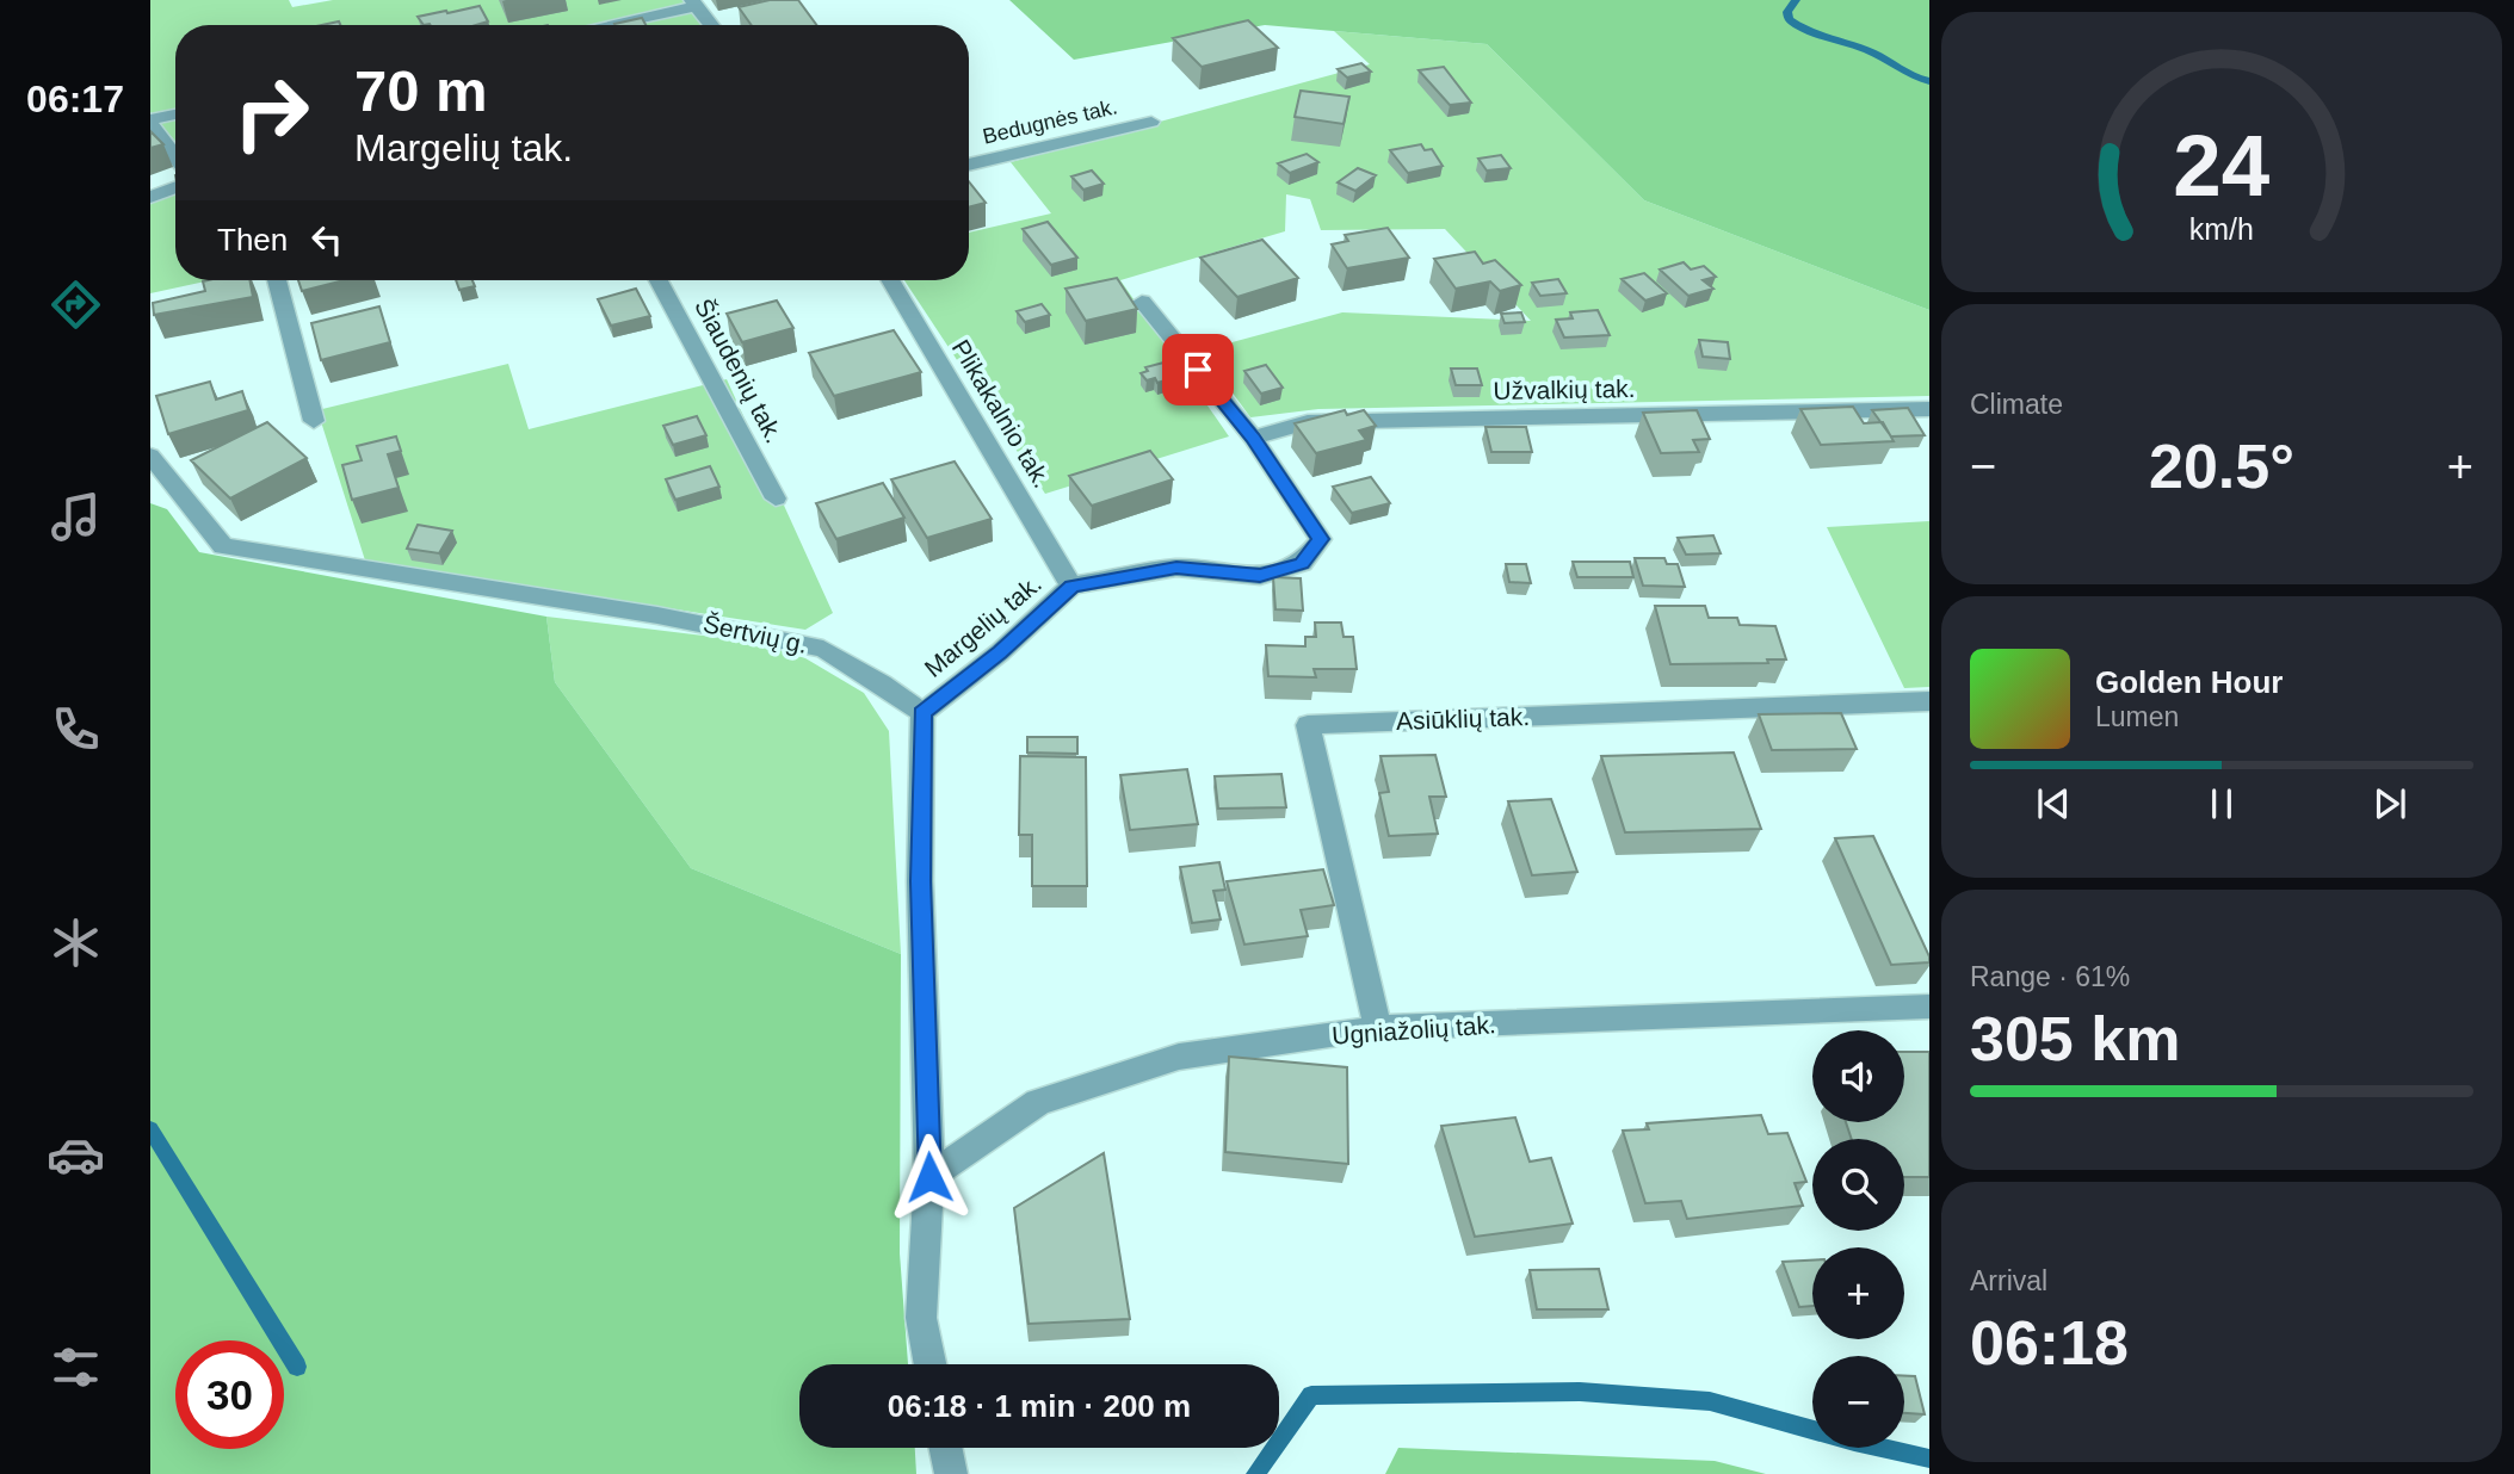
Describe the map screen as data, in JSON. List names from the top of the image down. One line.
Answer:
{"streets":{"street":["Bedugnės tak.","Šiaudenių tak.","Užvalkių tak.","Plikakalnio tak.","Margelių tak.","Šertvių g.","Asiūklių tak.","Ugniažolių tak."]},"crossings":[["Užvalkių tak.","Margelių tak."],["Plikakalnio tak.","Margelių tak."],["Margelių tak.","Šertvių g."],["Asiūklių tak.","Ugniažolių tak."]],"page":{"tabs":"06:17","turn":["70 m","Margelių tak."],"then":"Then","tile":["Climate",["Range · 61%","305 km"],["Arrival","06:18"]],"heat":["−","20.5°","+"],"song":["Golden Hour","Lumen"],"map_buttons":["+","−"],"limit":"30","trip":"06:18 · 1 min · 200 m","gauge":["24","km/h"]}}
